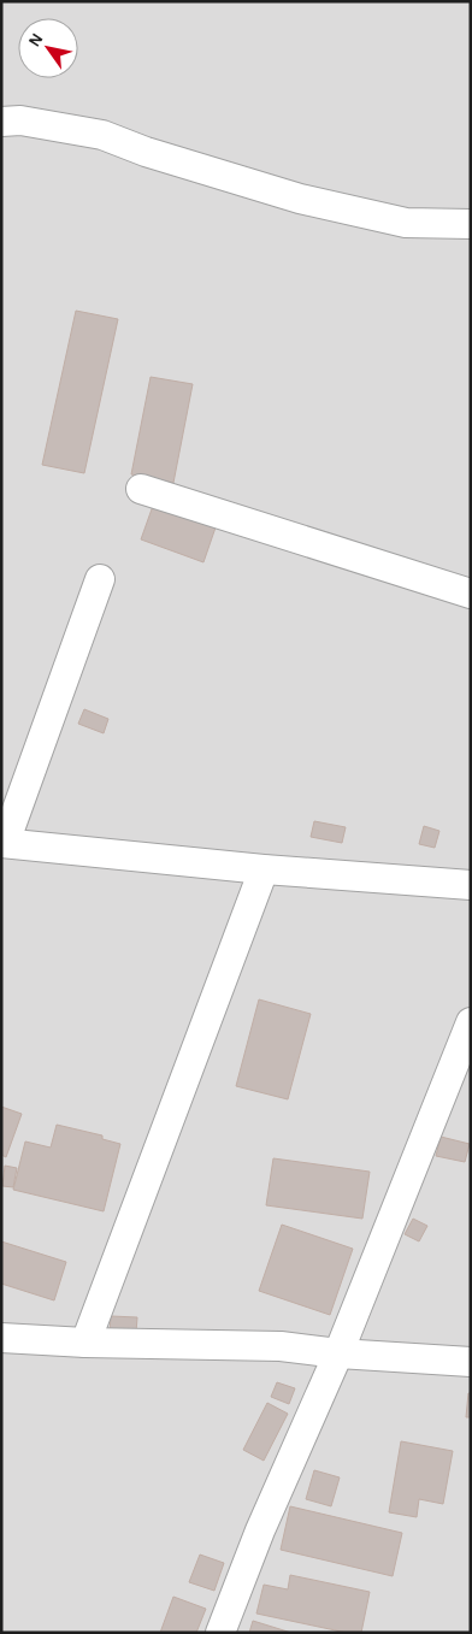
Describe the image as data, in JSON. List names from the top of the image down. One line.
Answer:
{"north":"top left"}
